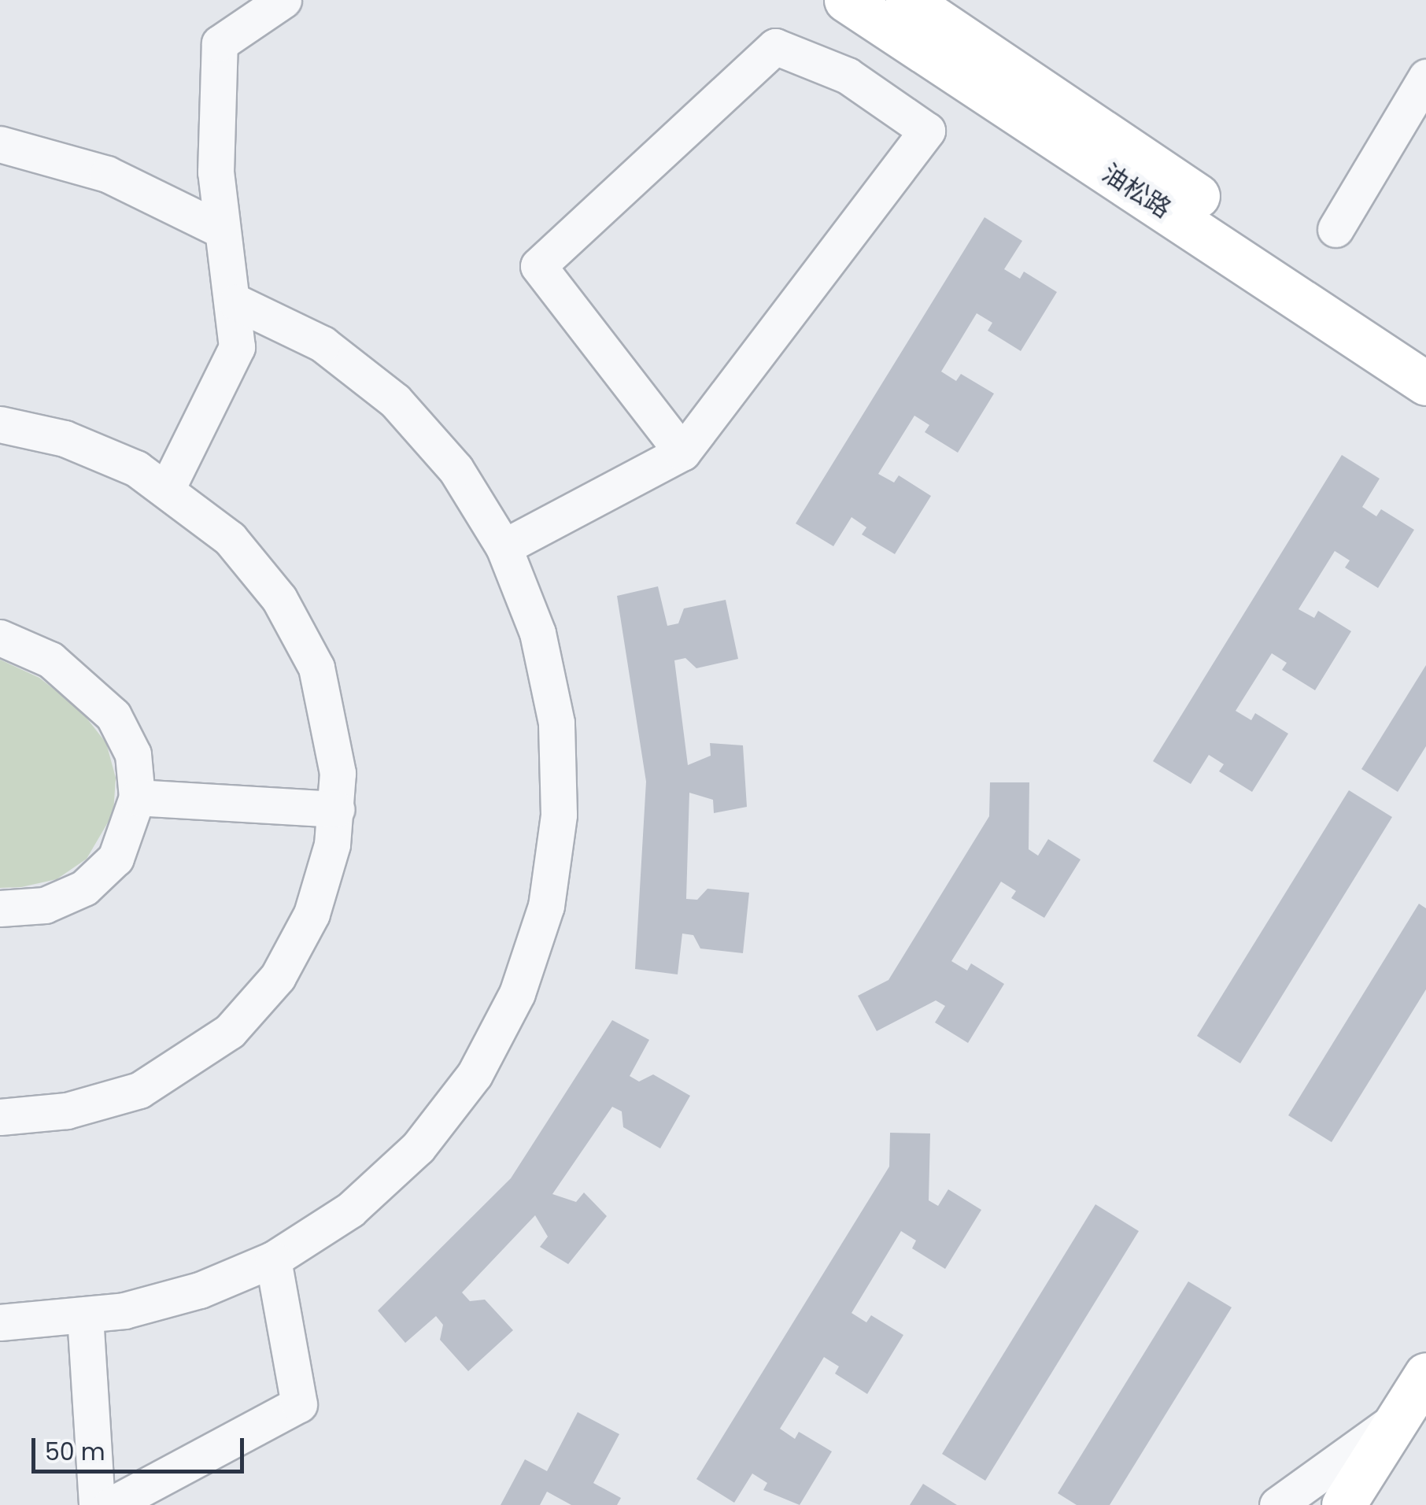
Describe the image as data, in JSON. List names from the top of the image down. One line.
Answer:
{"streets":{"main road":["油松路"]},"scale_bar":"50 m"}
